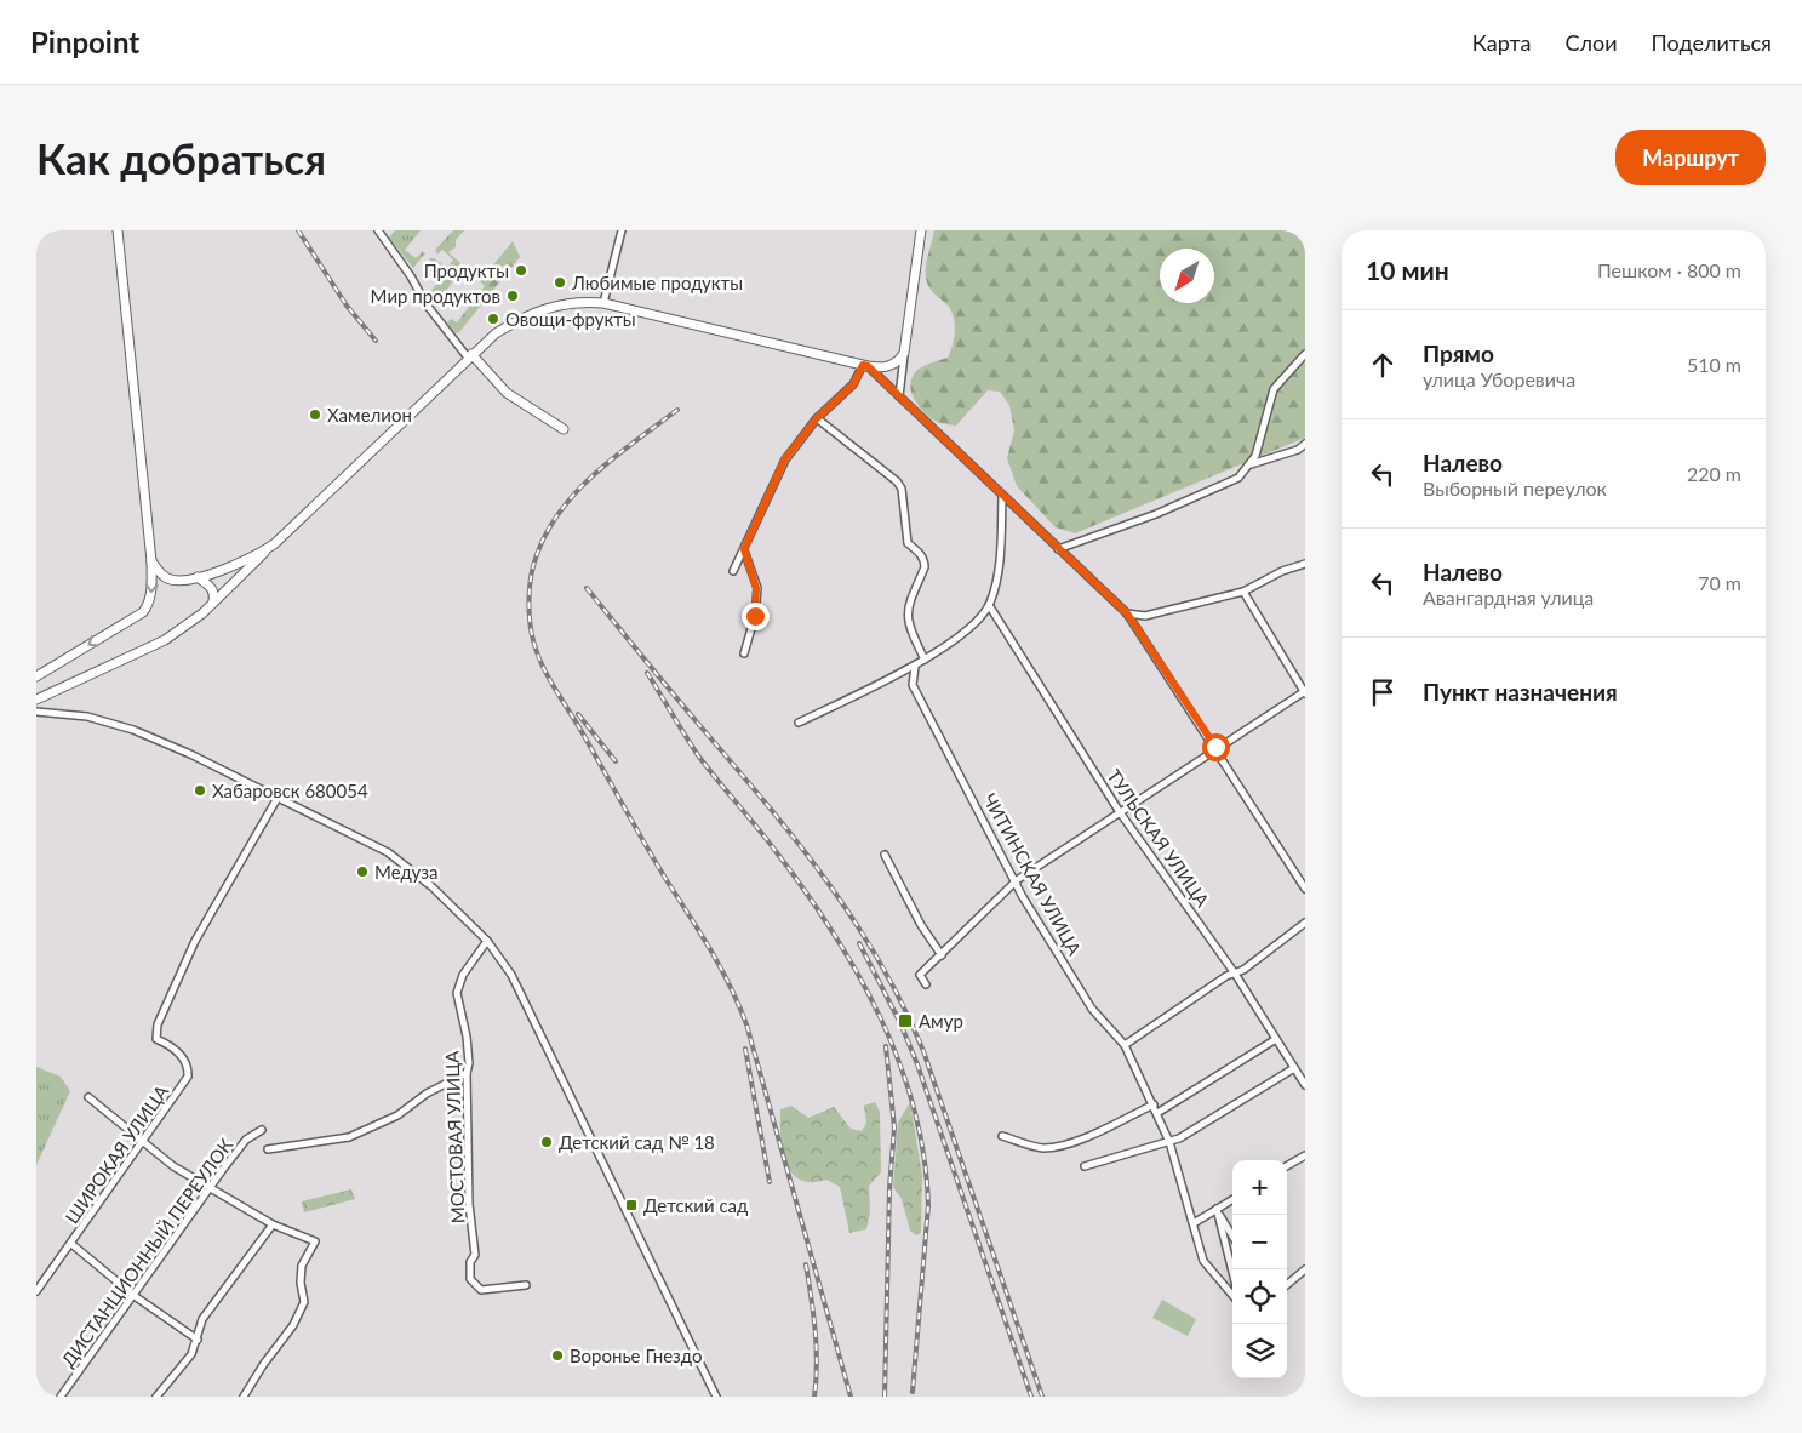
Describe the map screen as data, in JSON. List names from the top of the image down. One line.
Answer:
{"streets":{"street":["ТУЛЬСКАЯ УЛИЦА","ЧИТИНСКАЯ УЛИЦА","МОСТОВАЯ УЛИЦА","ШИРОКАЯ УЛИЦА","ДИСТАНЦИОННЫЙ ПЕРЕУЛОК"]},"places":{"other":["Продукты","Любимые продукты","Мир продуктов","Овощи-фрукты","Хамелион","Хабаровск 680054","Медуза","Детский сад № 18","Воронье Гнездо"],"transit":["Амур","Детский сад"]},"north":"bottom left","page":{"header":"Pinpoint","nav":["Карта","Слои","Поделиться"],"buttons":"Маршрут","title":"Как добраться","heading":["10 мин","Пешком · 800 m"],"list":[["Прямо","улица Уборевича","510 m"],["Налево","Выборный переулок","220 m"],["Налево","Авангардная улица","70 m"],"Пункт назначения"],"map_buttons":["+","−"]}}
